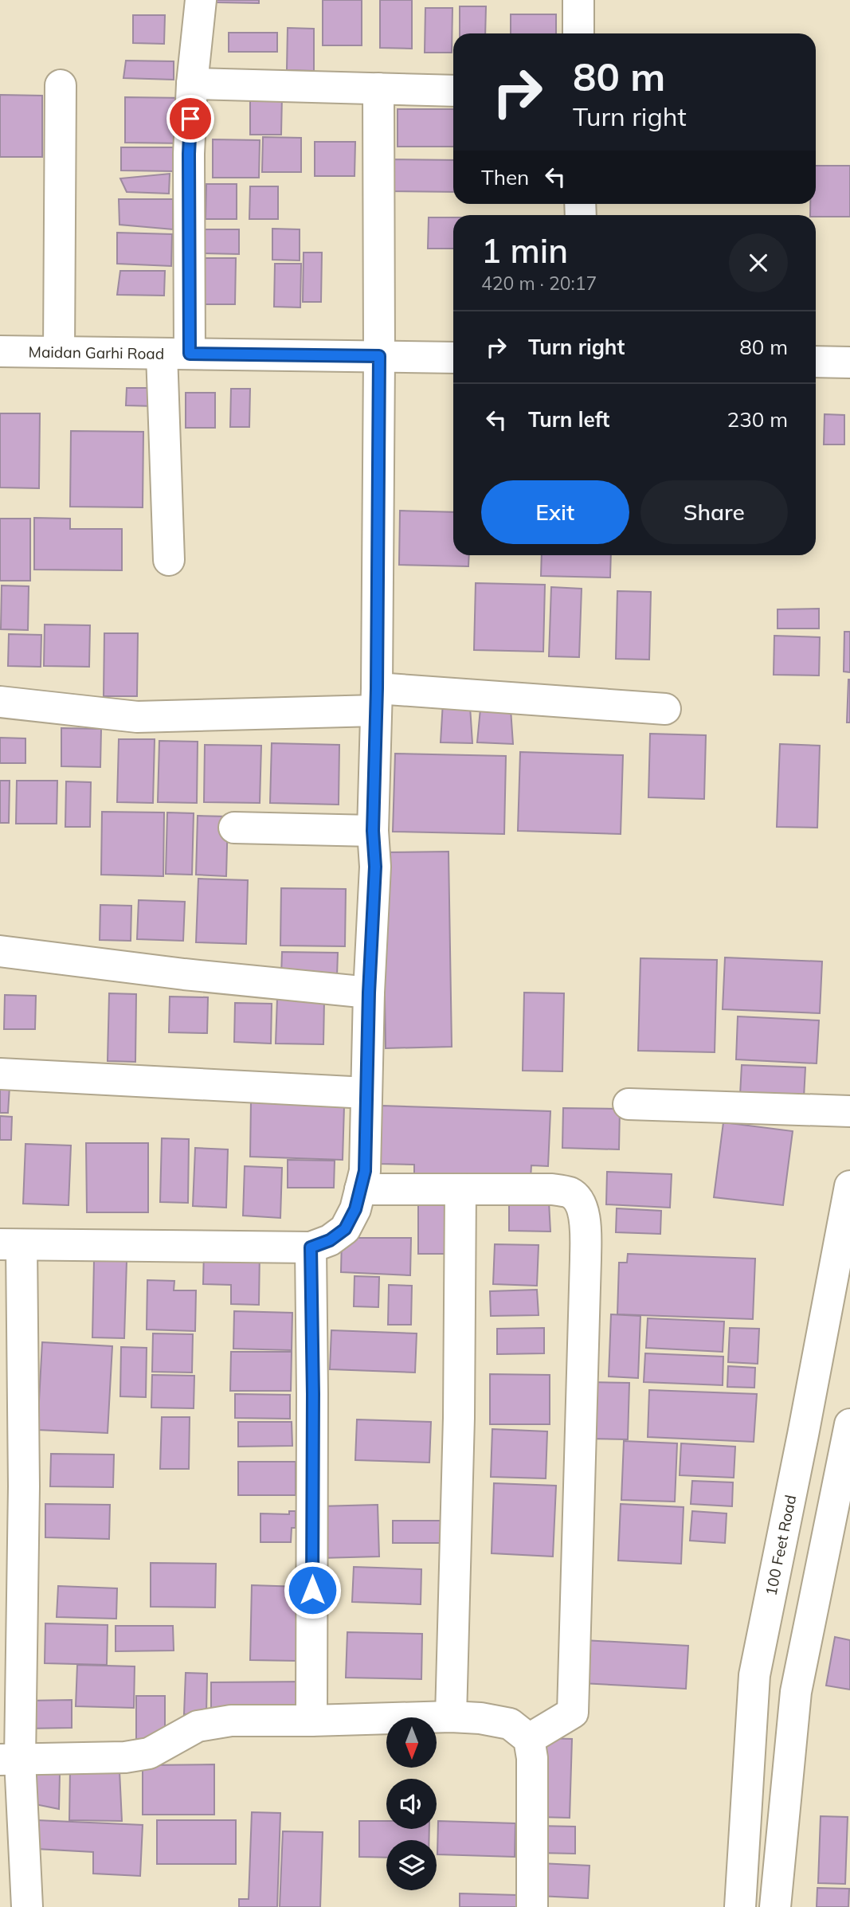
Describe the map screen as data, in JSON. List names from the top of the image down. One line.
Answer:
{"streets":{"street":["Maidan Garhi Road","100 Feet Road"]},"north":"bottom","page":{"turn":["80 m","Turn right"],"then":"Then","heading":["1 min","420 m · 20:17"],"list":[{"name":"Turn right","value":"80 m"},{"name":"Turn left","value":"230 m"}],"buttons":["Exit","Share"]}}
